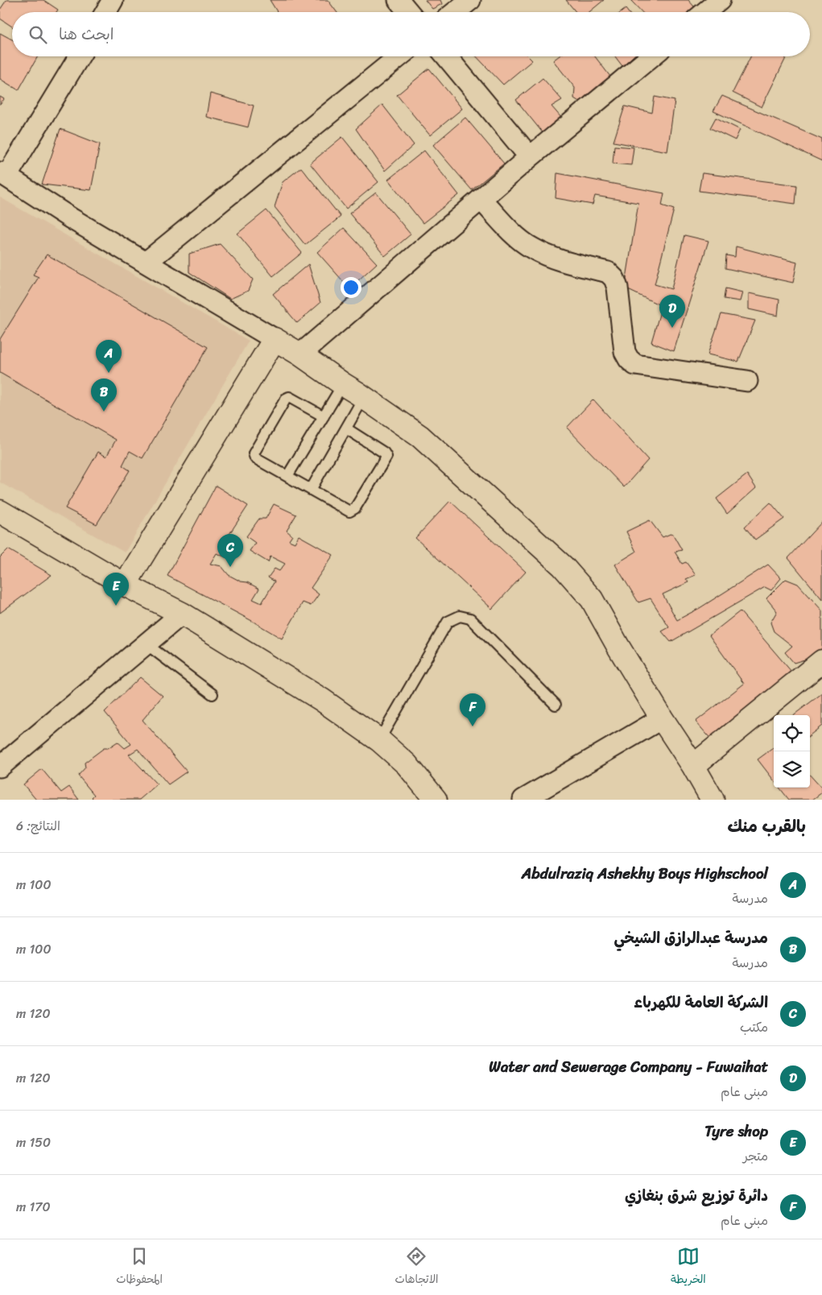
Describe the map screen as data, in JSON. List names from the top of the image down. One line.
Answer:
{"page":{"search":"ابحث هنا","pins":["D","A","B","C","E","F"],"heading":["بالقرب منك","النتائج: 6"],"list":[{"mark":"A","name":"Abdulraziq Ashekhy Boys Highschool","note":"مدرسة","value":"100 m"},{"mark":"B","name":"مدرسة عبدالرازق الشيخي","note":"مدرسة","value":"100 m"},{"mark":"C","name":"الشركة العامة للكهرباء","note":"مكتب","value":"120 m"},{"mark":"D","name":"Water and Sewerage Company - Fuwaihat","note":"مبنى عام","value":"120 m"},{"mark":"E","name":"Tyre shop","note":"متجر","value":"150 m"},{"mark":"F","name":"دائرة توزيع شرق بنغازي","note":"مبنى عام","value":"170 m"}],"nav":["الخريطة","الاتجاهات","المحفوظات"]}}
